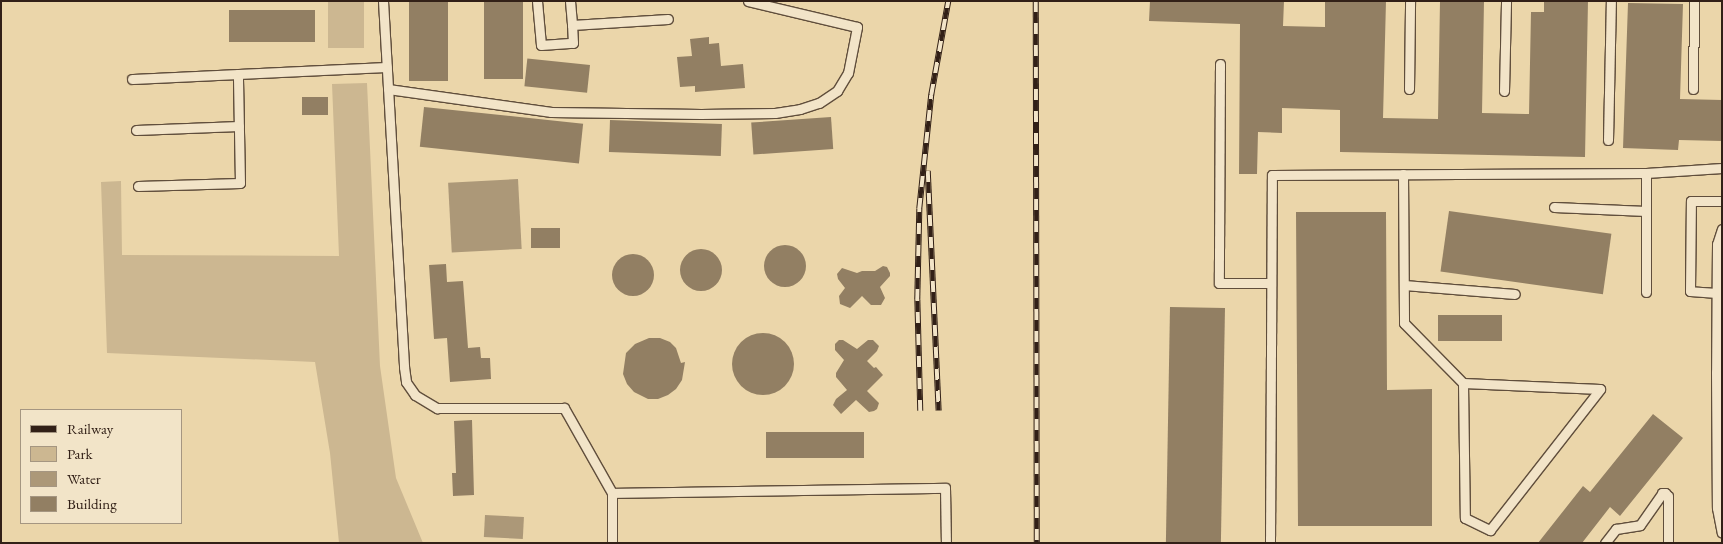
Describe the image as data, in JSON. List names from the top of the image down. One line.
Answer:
{"legend":["Railway","Park","Water","Building"]}
